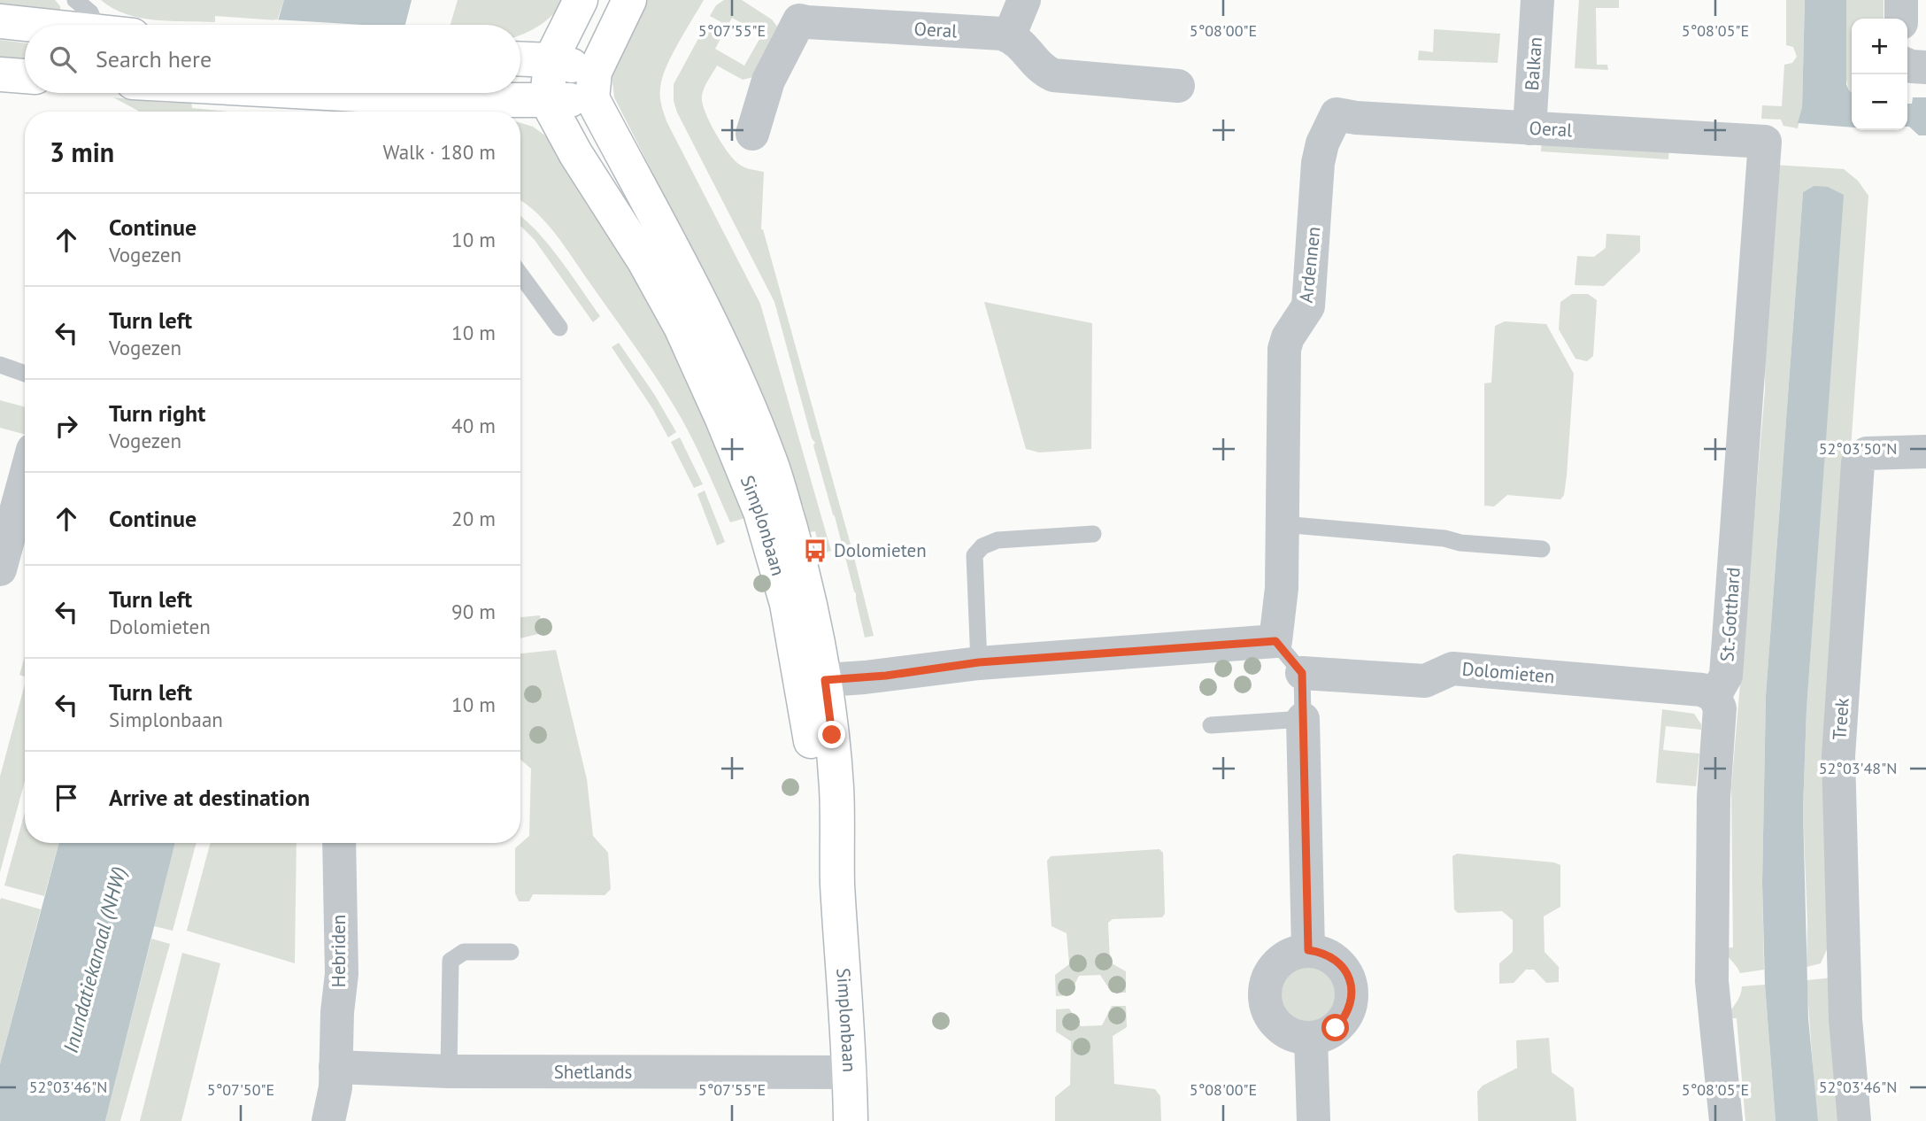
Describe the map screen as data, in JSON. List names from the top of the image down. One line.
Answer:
{"streets":{"street":["Oeral","Balkan","Ardennen","Simplonbaan","St.-Gotthard","Dolomieten","Treek","Hebriden","Shetlands"]},"crossings":[["Oeral","Balkan"],["Oeral","Ardennen"],["Oeral","St.-Gotthard"],["Simplonbaan","Shetlands"],["St.-Gotthard","Dolomieten"],["Hebriden","Shetlands"]],"water":["Inundatiekanaal (NHW)"],"places":{"bus stop":["Dolomieten"]},"page":{"map_buttons":["+","−"],"search":"Search here","heading":["3 min","Walk · 180 m"],"list":[["Continue","Vogezen","10 m"],["Turn left","Vogezen","10 m"],["Turn right","Vogezen","40 m"],["Continue","20 m"],["Turn left","Dolomieten","90 m"],["Turn left","Simplonbaan","10 m"],"Arrive at destination"]},"coordinates":["5°07'55\"E","5°08'00\"E","5°08'05\"E","52°03'50\"N","52°03'48\"N","52°03'46\"N","5°07'50\"E"]}
